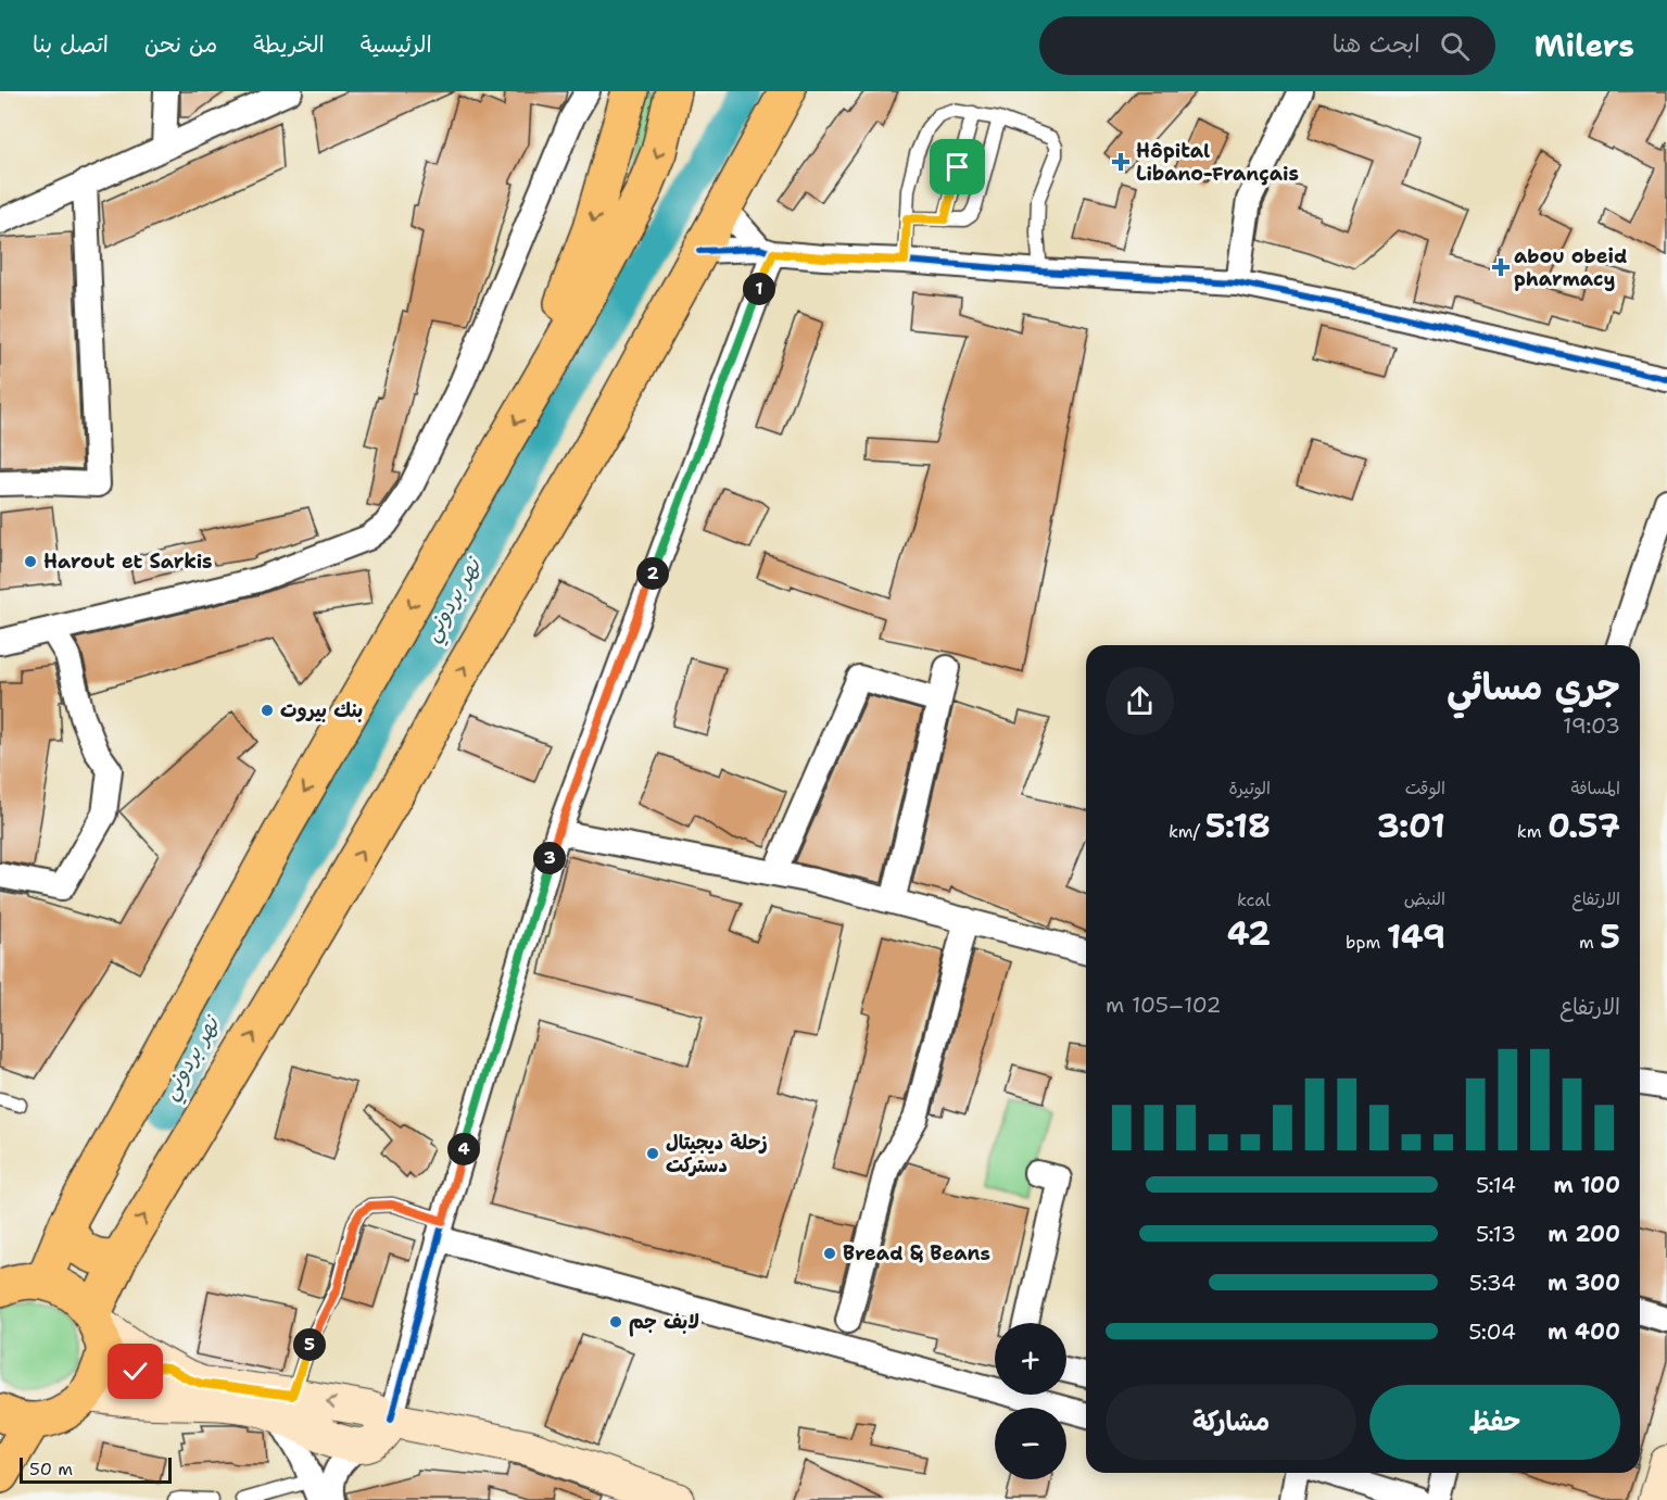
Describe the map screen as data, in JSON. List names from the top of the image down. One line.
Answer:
{"water":["نهر بردوني"],"places":{"health":["Hôpital Libano-Français","abou obeid pharmacy"],"other":["Harout et Sarkis","بنك بيروت","زحلة ديجيتال دستركت","Bread & Beans","لابف جم"]},"scale_bar":"50 m","page":{"header":"Milers","search":"ابحث هنا","nav":["الرئيسية","الخريطة","من نحن","اتصل بنا"],"pins":["1","2","3","4","5"],"heading":["جري مسائي","19:03"],"stats":[["المسافة","0.57 km"],["الوقت","3:01"],["الوتيرة","5:18 /km"],["الارتفاع","5 m"],["النبض","149 bpm"],["kcal","42"]],"chart":["الارتفاع","102–105 m"],"list":[{"name":"100 m","note":"5:14"},{"name":"200 m","note":"5:13"},{"name":"300 m","note":"5:34"},{"name":"400 m","note":"5:04"}],"map_buttons":["+","−"],"buttons":["حفظ","مشاركة"],"scale":"50 m"}}
